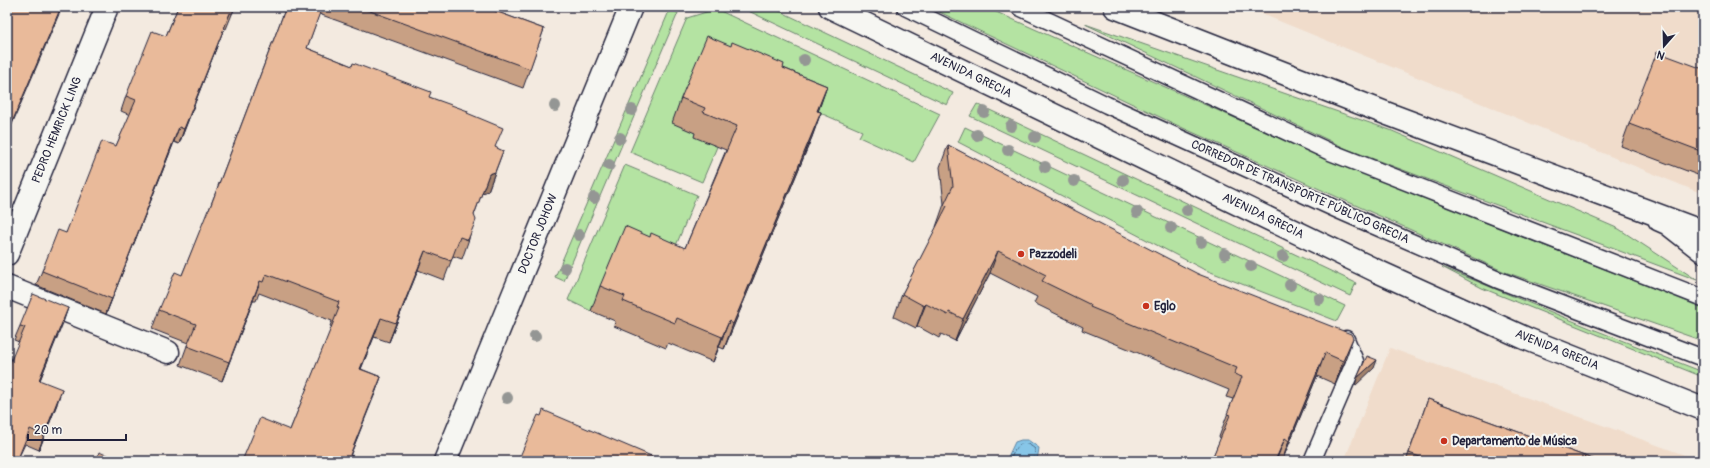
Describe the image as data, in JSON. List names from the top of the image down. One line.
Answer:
{"streets":{"main road":["AVENIDA GRECIA","PEDRO HEMRICK LING","DOCTOR JOHOW"],"lane":["CORREDOR DE TRANSPORTE PÚBLICO GRECIA"]},"places":["Pazzodeli","Eglo","Departamento de Música"],"scale_bar":"20 m","north":"bottom"}
